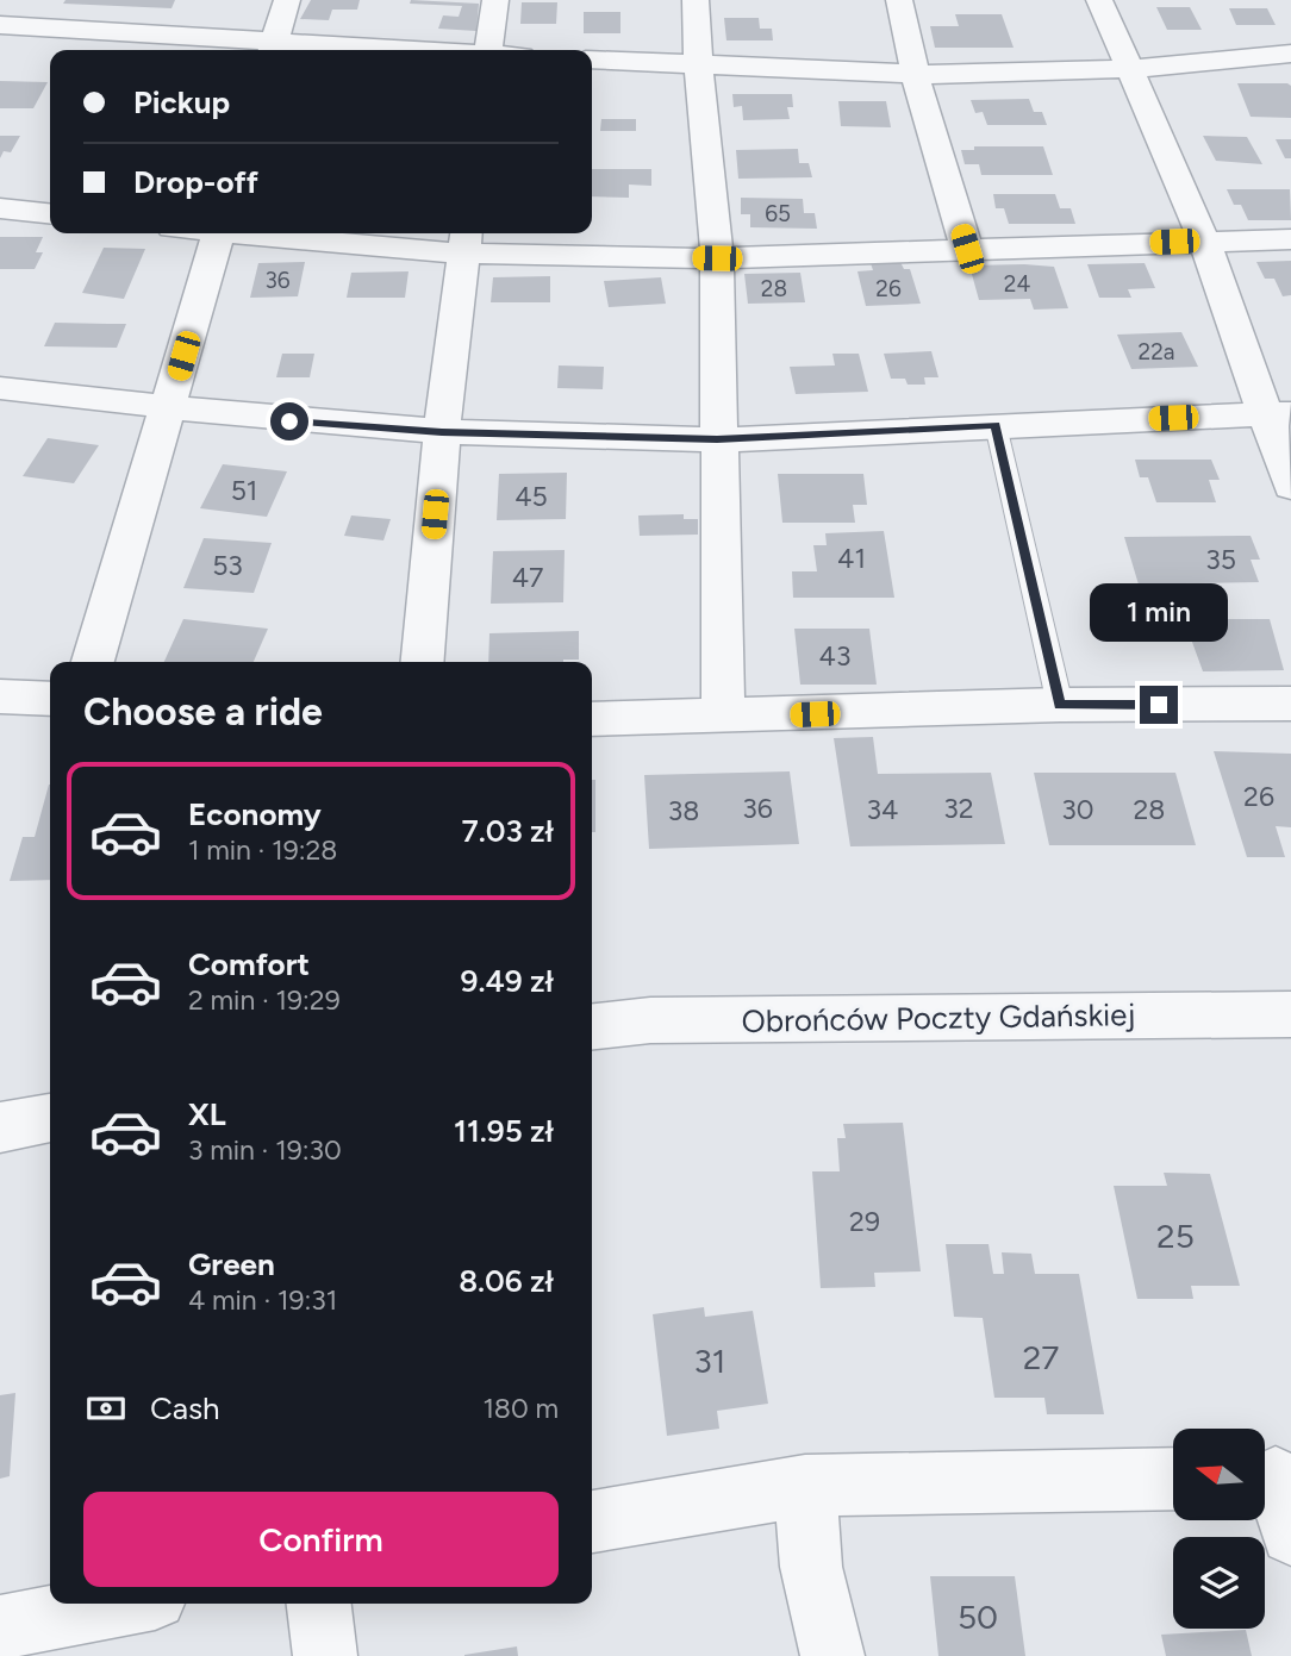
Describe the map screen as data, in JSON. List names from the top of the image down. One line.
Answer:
{"streets":{"street":["Obrońców Poczty Gdańskiej"]},"house_numbers":["65","36","24","28","26","22a","51","45","41","35","53","47","43","26","36","32","34","30","28","38","29","25","27","31","50"],"north":"left","page":{"banner":["Pickup","Drop-off"],"bubble":"1 min","heading":"Choose a ride","list":[{"name":"Economy","note":"1 min · 19:28","value":"7.03 zł"},{"name":"Comfort","note":"2 min · 19:29","value":"9.49 zł"},{"name":"XL","note":"3 min · 19:30","value":"11.95 zł"},{"name":"Green","note":"4 min · 19:31","value":"8.06 zł"}],"pay":["Cash","180 m"],"buttons":"Confirm"}}
